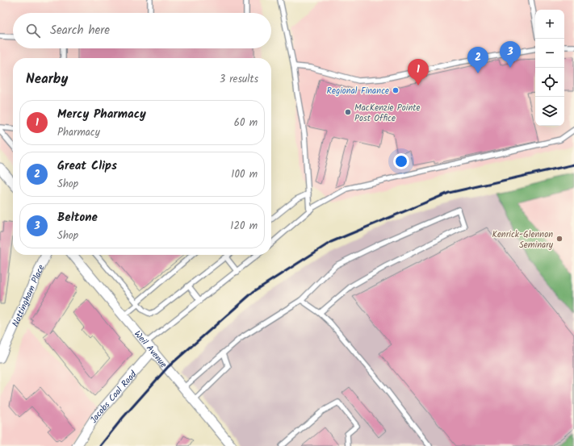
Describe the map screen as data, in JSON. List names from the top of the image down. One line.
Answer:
{"streets":{"street":["Nottingham Place","Weil Avenue","Jacobs Coal Road"]},"crossings":[["Weil Avenue","Jacobs Coal Road"]],"places":["Regional Finance","MacKenzie Pointe Post Office","Kenrick-Glennon Seminary"],"page":{"map_buttons":["+","−"],"search":"Search here","pins":["3","2","1"],"heading":["Nearby","3 results"],"list":[{"mark":"1","name":"Mercy Pharmacy","note":"Pharmacy","value":"60 m"},{"mark":"2","name":"Great Clips","note":"Shop","value":"100 m"},{"mark":"3","name":"Beltone","note":"Shop","value":"120 m"}]}}
